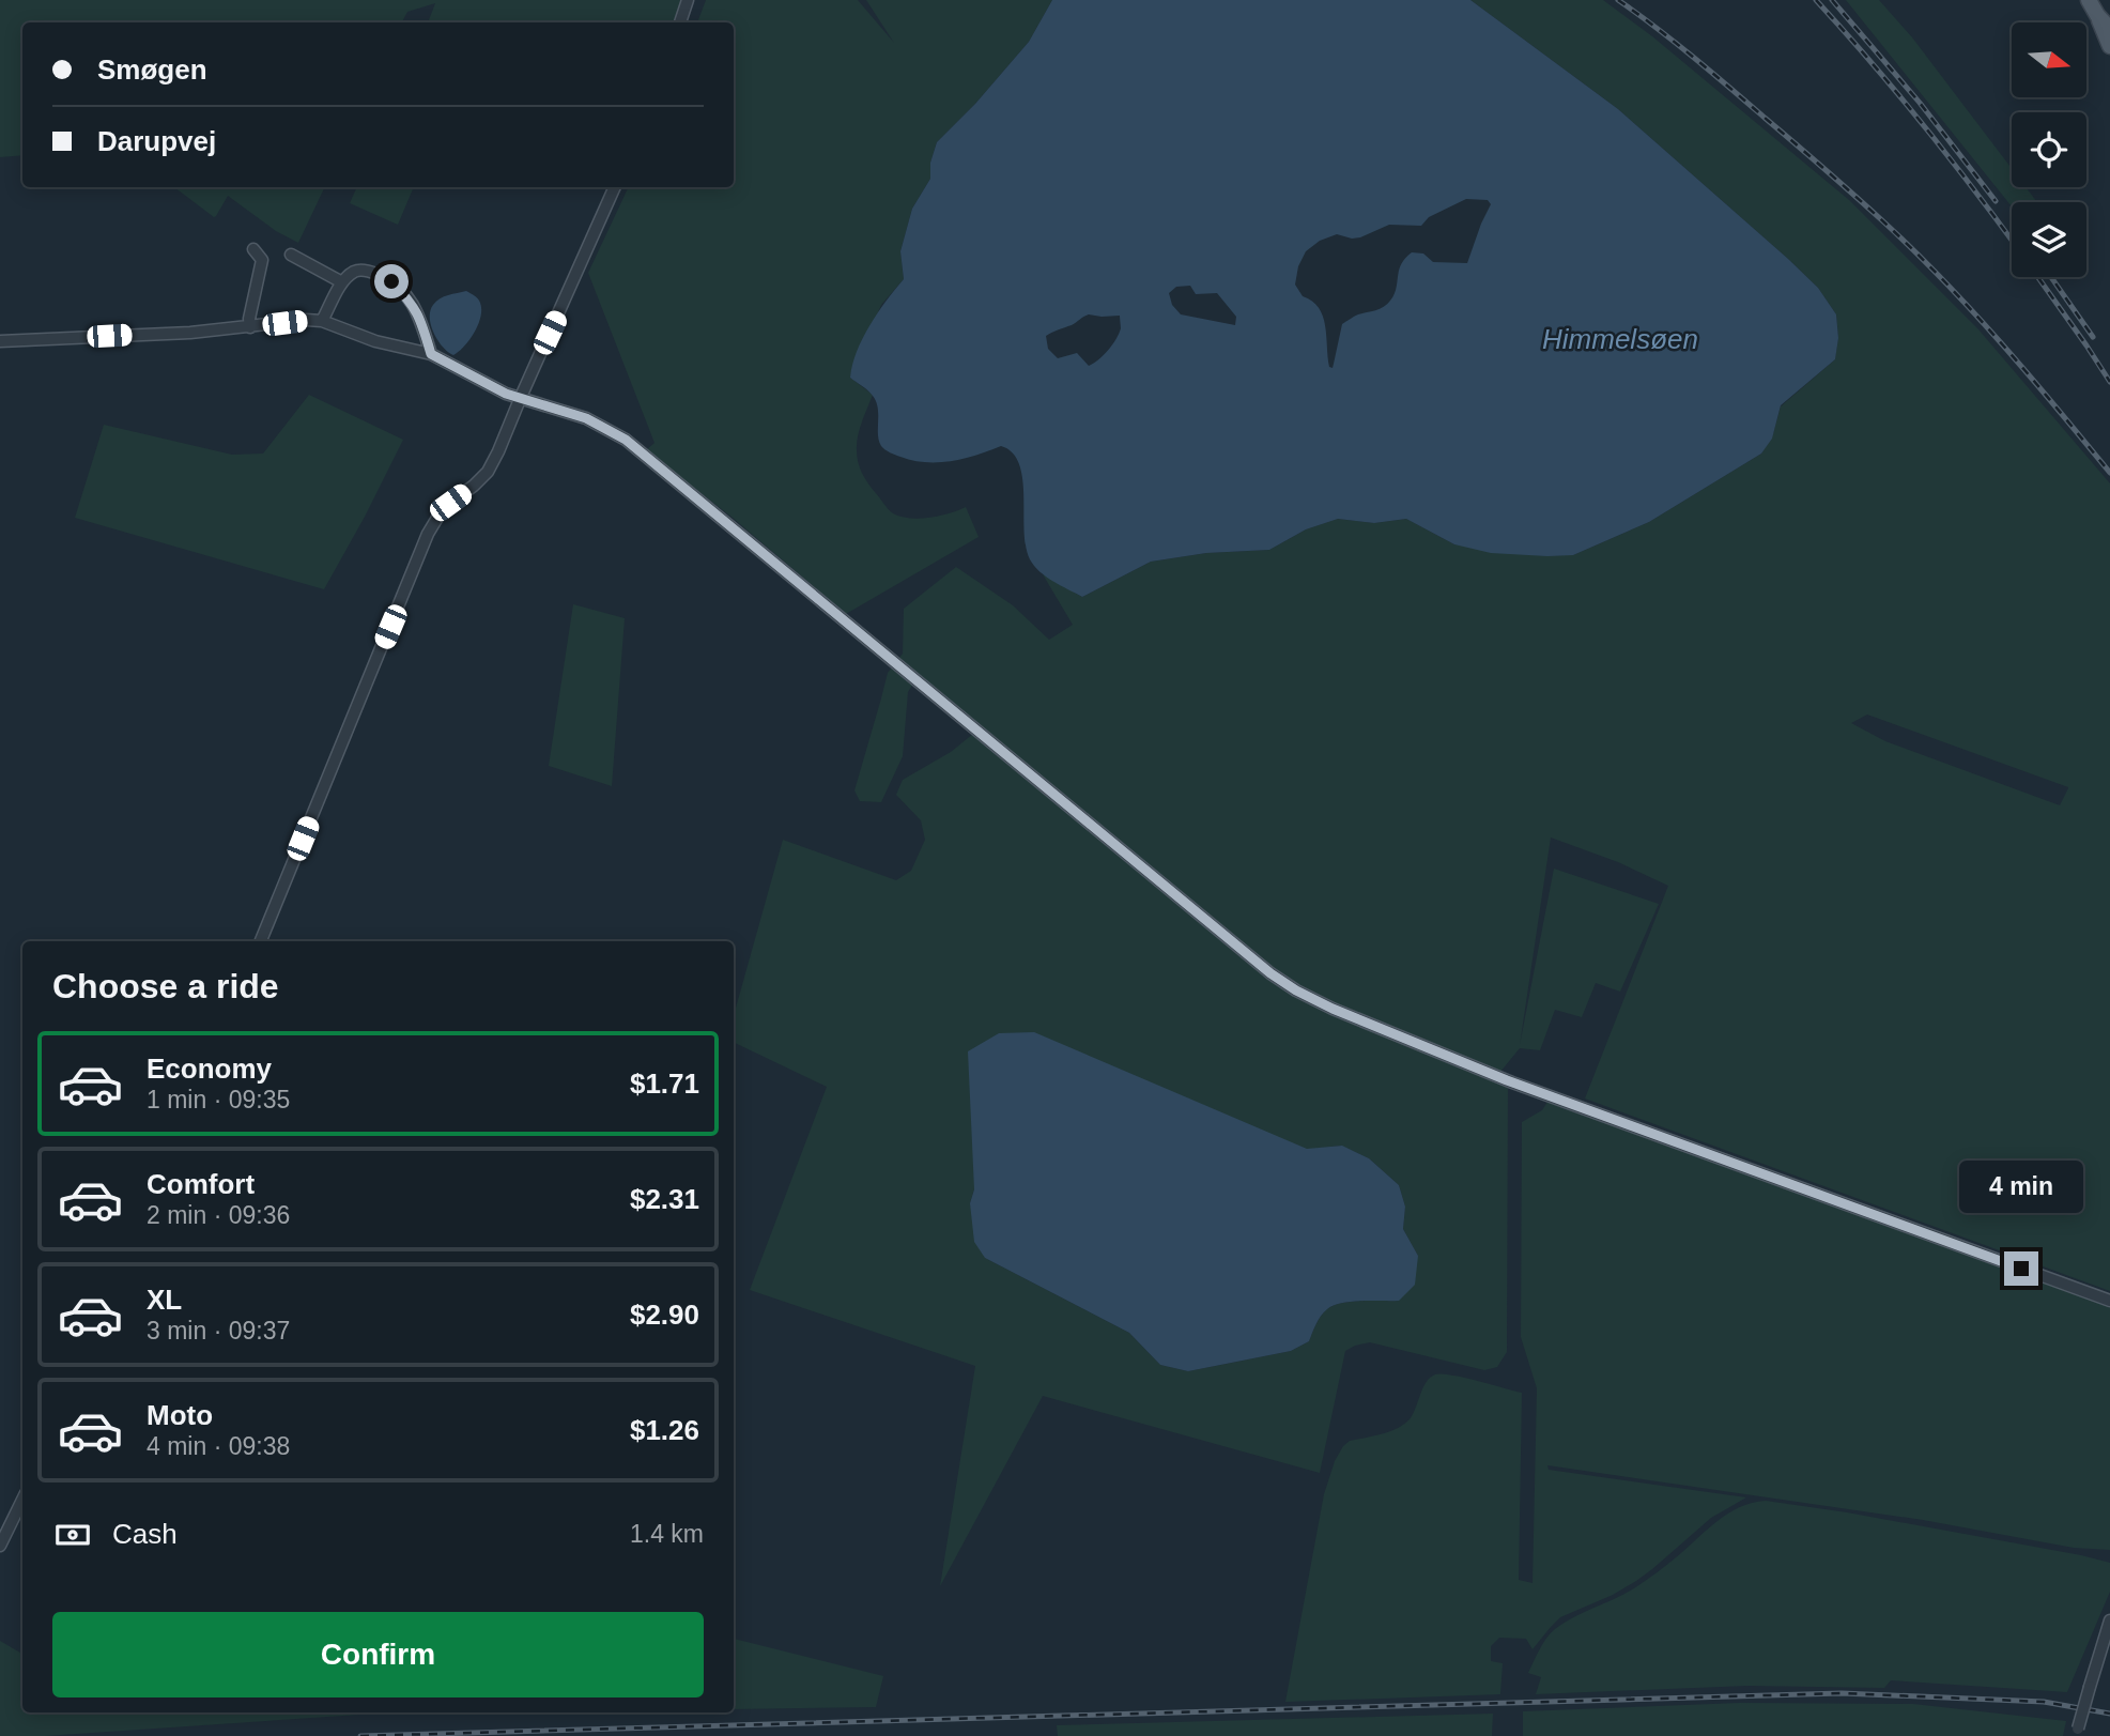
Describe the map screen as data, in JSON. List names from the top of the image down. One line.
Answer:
{"water":["Himmelsøen"],"north":"right","page":{"banner":["Smøgen","Darupvej"],"heading":"Choose a ride","list":[{"name":"Economy","note":"1 min · 09:35","value":"$1.71"},{"name":"Comfort","note":"2 min · 09:36","value":"$2.31"},{"name":"XL","note":"3 min · 09:37","value":"$2.90"},{"name":"Moto","note":"4 min · 09:38","value":"$1.26"}],"bubble":"4 min","pay":["Cash","1.4 km"],"buttons":"Confirm"}}
